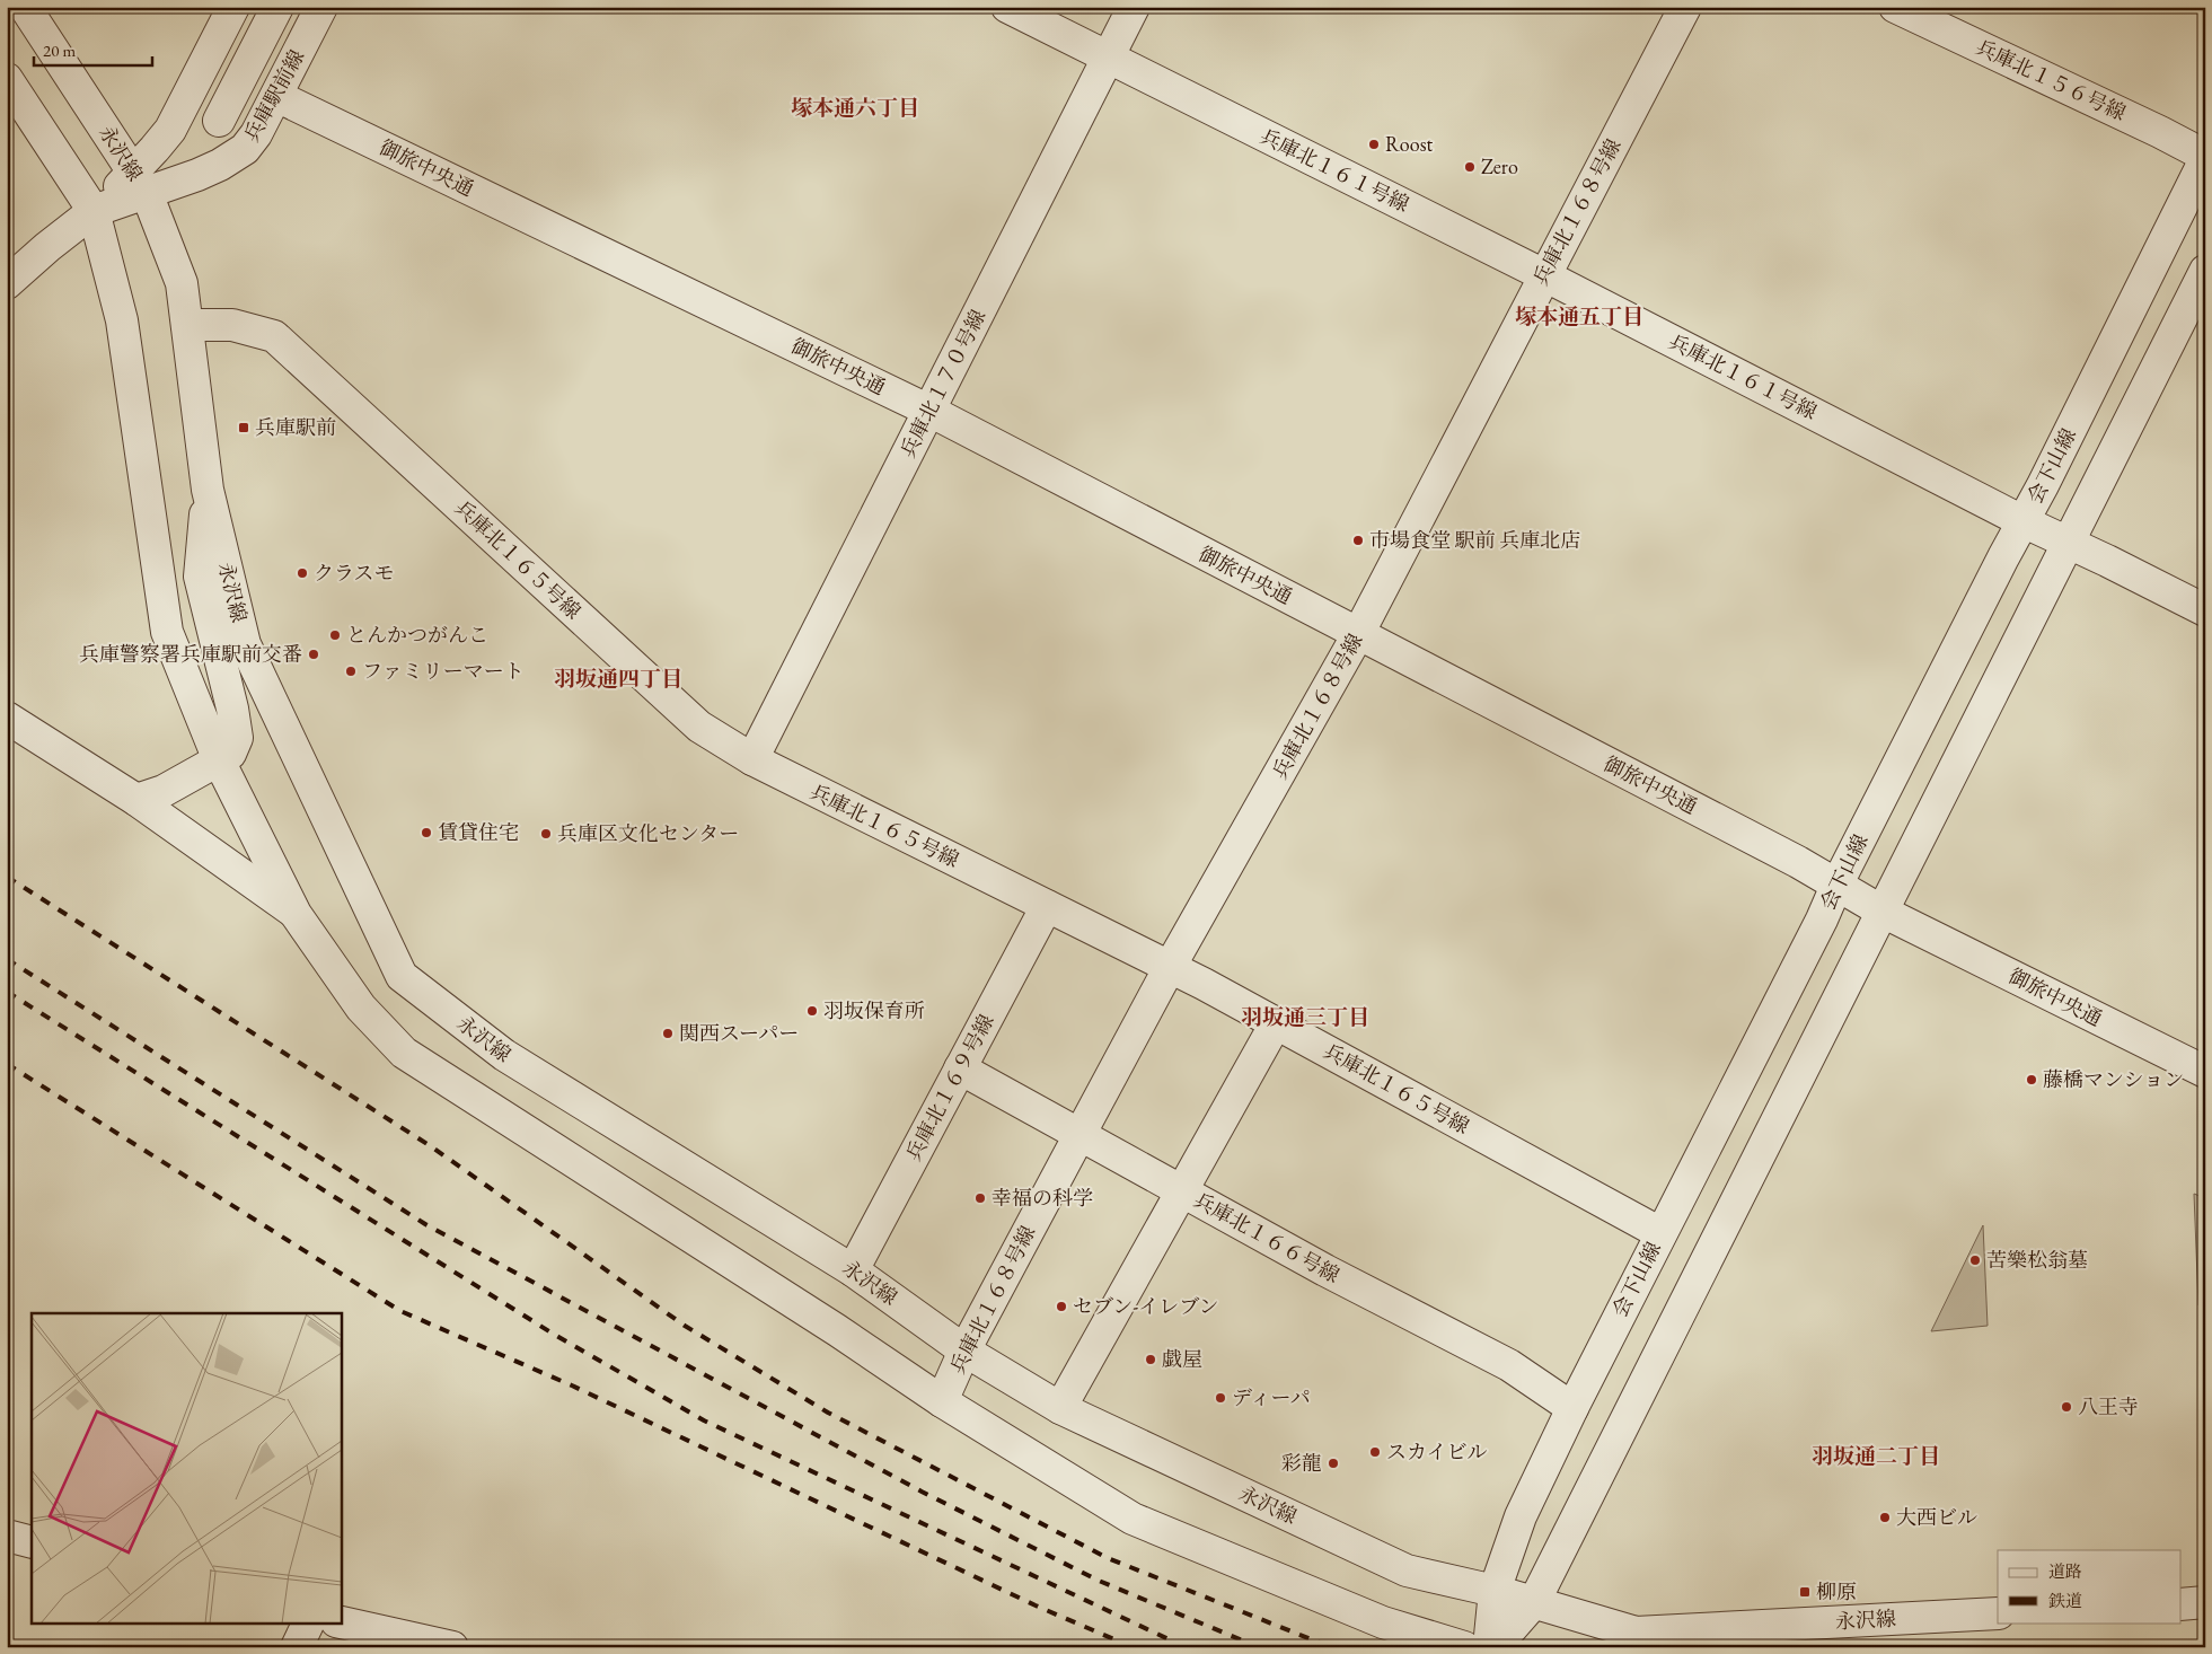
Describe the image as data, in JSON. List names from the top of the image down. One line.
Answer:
{"streets":{"street":["兵庫北１５６号線","兵庫駅前線","永沢線","御旅中央通","兵庫北１６１号線","兵庫北１６８号線","兵庫北１７０号線","会下山線","兵庫北１６５号線","兵庫北１６９号線","兵庫北１６６号線"]},"crossings":[["兵庫北１５６号線","会下山線"],["兵庫駅前線","永沢線"],["兵庫駅前線","御旅中央通"],["永沢線","兵庫北１６８号線"],["永沢線","会下山線"],["永沢線","兵庫北１６５号線"],["永沢線","兵庫北１６９号線"],["御旅中央通","兵庫北１６８号線"],["御旅中央通","兵庫北１７０号線"],["御旅中央通","会下山線"],["兵庫北１６１号線","兵庫北１６８号線"],["兵庫北１６１号線","兵庫北１７０号線"],["兵庫北１６１号線","会下山線"],["兵庫北１６８号線","兵庫北１６５号線"],["兵庫北１６８号線","兵庫北１６６号線"],["兵庫北１７０号線","兵庫北１６５号線"],["会下山線","兵庫北１６５号線"],["会下山線","兵庫北１６６号線"],["兵庫北１６５号線","兵庫北１６９号線"],["兵庫北１６９号線","兵庫北１６６号線"]],"districts":["塚本通六丁目","塚本通五丁目","羽坂通四丁目","羽坂通三丁目","羽坂通二丁目"],"places":{"other":["Roost","Zero","市場食堂 駅前 兵庫北店","クラスモ","とんかつがんこ","兵庫警察署兵庫駅前交番","ファミリーマート","賃貸住宅","兵庫区文化センター","羽坂保育所","関西スーパー","藤橋マンション","幸福の科学","苦樂松翁墓","セブン-イレブン","戯屋","ディーパ","八王寺","スカイビル","彩龍","大西ビル"],"transit":["兵庫駅前","柳原"]},"legend":["道路","鉄道"],"scale_bar":"20 m"}
